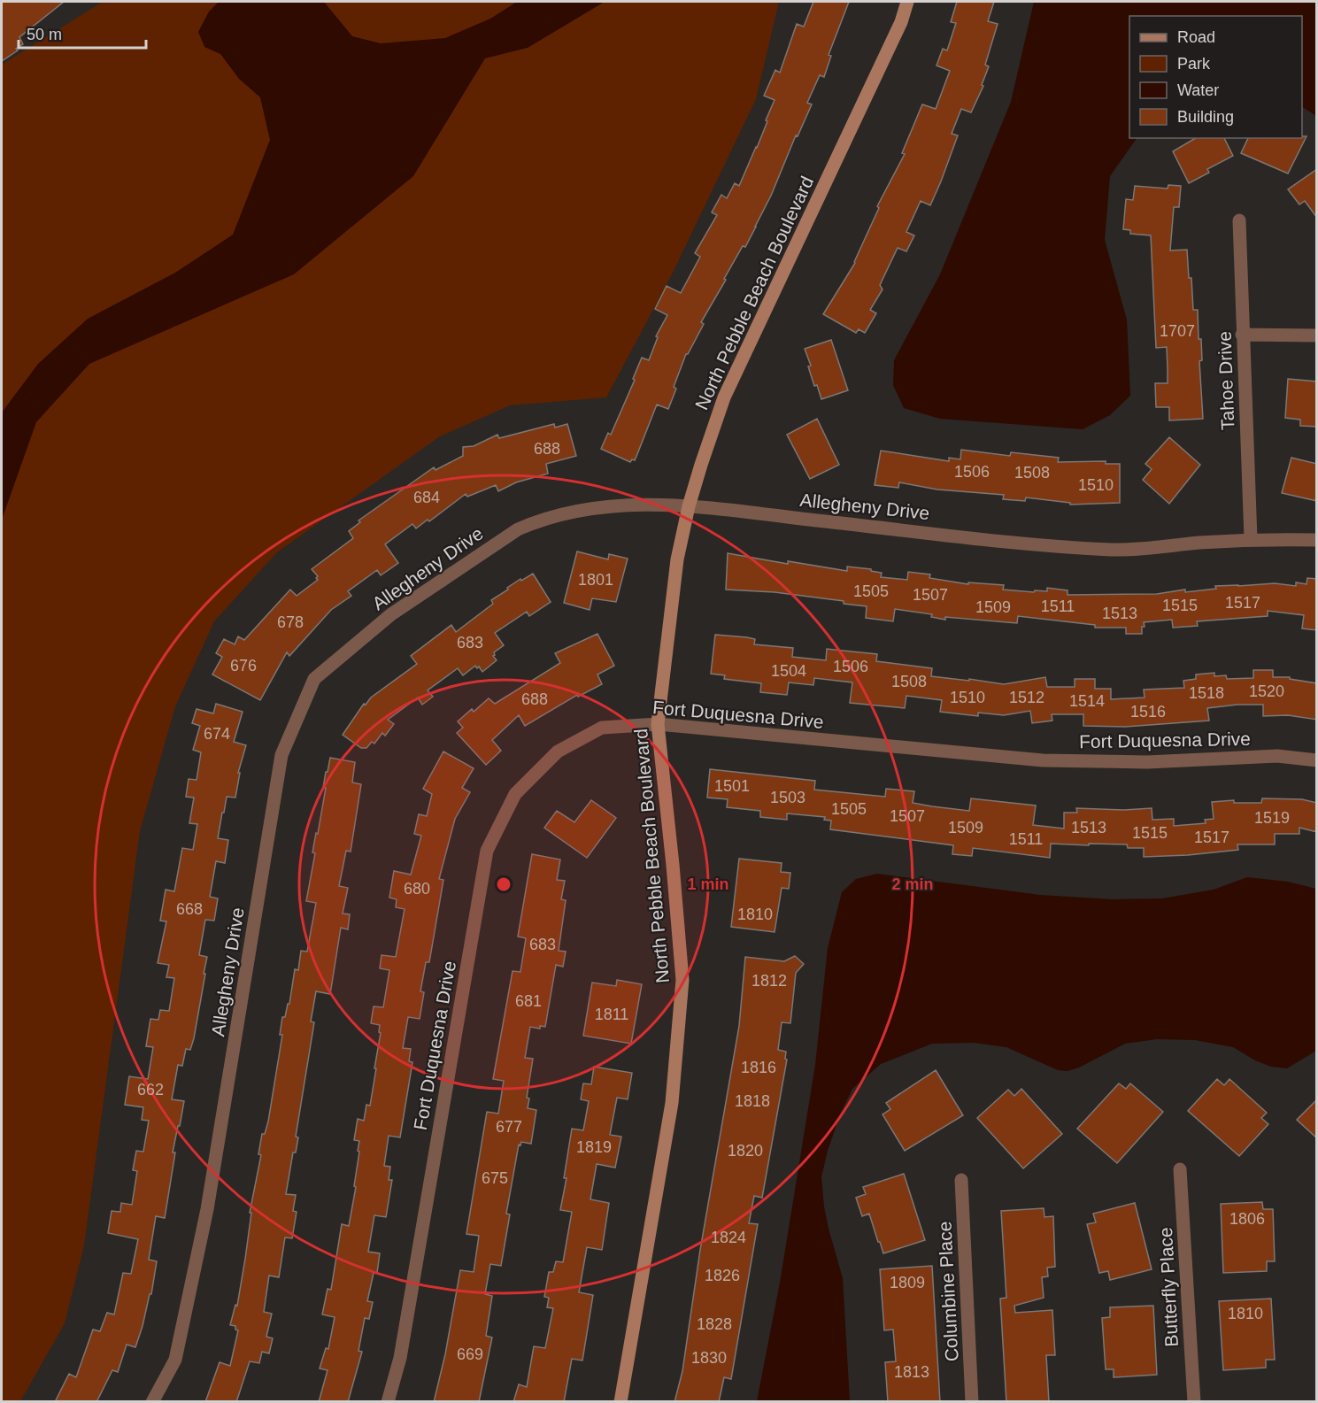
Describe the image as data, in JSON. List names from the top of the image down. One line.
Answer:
{"streets":{"street":["North Pebble Beach Boulevard","Tahoe Drive","Allegheny Drive","Fort Duquesna Drive","Butterfly Place","Columbine Place"]},"crossings":[["North Pebble Beach Boulevard","Allegheny Drive"],["North Pebble Beach Boulevard","Fort Duquesna Drive"],["Tahoe Drive","Allegheny Drive"]],"house_numbers":["1707","688","1506","1508","1510","684","1801","1505","1507","1517","1515","1511","1509","1513","678","683","676","1506","1504","1508","1520","1518","1510","1512","688","1514","1516","674","1501","1503","1505","1507","1519","1509","1513","1515","1517","1511","680","668","1810","683","1812","681","1811","1816","662","1818","677","1819","1820","675","1806","1824","1826","1809","1810","1828","669","1830","1813"],"legend":["Road","Park","Water","Building"],"scale_bar":"50 m","rings":["1 min","2 min"]}
